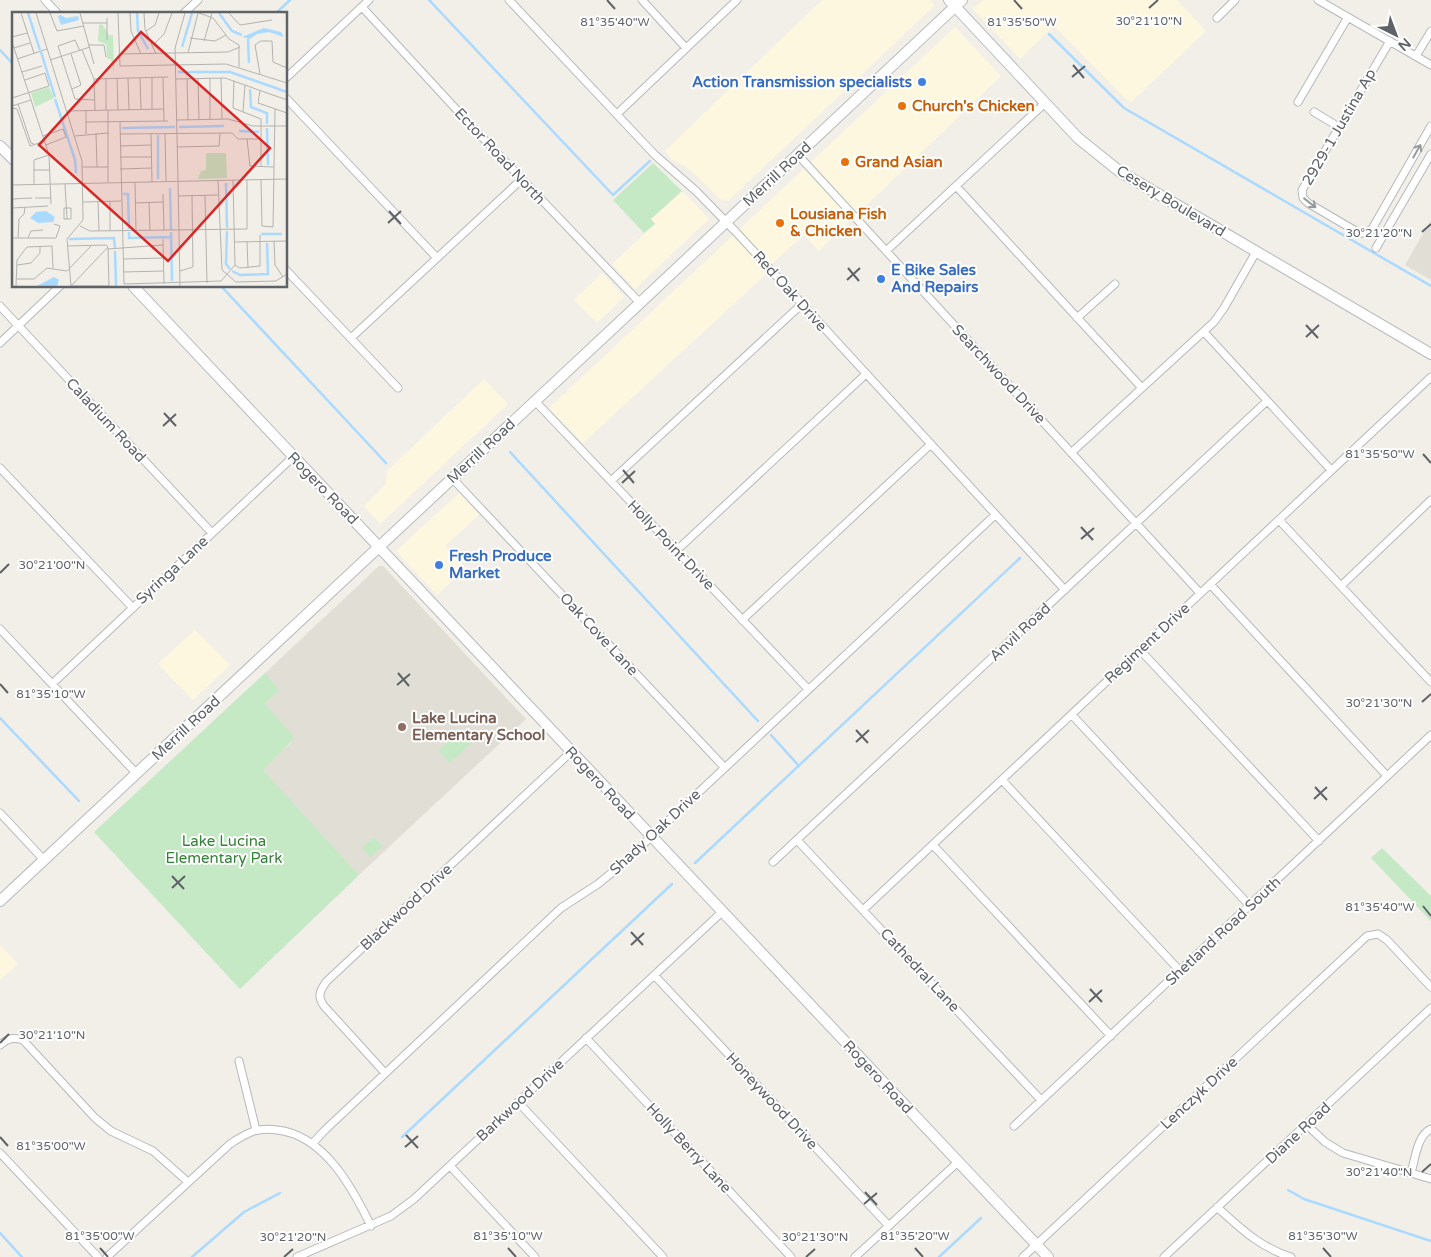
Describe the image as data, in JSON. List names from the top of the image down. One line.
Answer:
{"streets":{"main road":["Merrill Road","Cesery Boulevard","Rogero Road"],"street":["2929-1 Justina Ap","Ector Road North","Red Oak Drive","Searchwood Drive","Caladium Road","Holly Point Drive","Syringa Lane","Anvil Road","Oak Cove Lane","Regiment Drive","Shady Oak Drive","Blackwood Drive","Shetland Road South","Cathedral Lane","Lenczyk Drive","Barkwood Drive","Honeywood Drive","Diane Road","Holly Berry Lane"]},"crossings":[["Ector Road North","Merrill Road"],["Merrill Road","Cesery Boulevard"],["Merrill Road","Red Oak Drive"],["Merrill Road","Searchwood Drive"],["Merrill Road","Rogero Road"],["Merrill Road","Holly Point Drive"],["Merrill Road","Oak Cove Lane"],["Red Oak Drive","Anvil Road"],["Red Oak Drive","Shady Oak Drive"],["Searchwood Drive","Anvil Road"],["Searchwood Drive","Regiment Drive"],["Caladium Road","Syringa Lane"],["Rogero Road","Syringa Lane"],["Rogero Road","Shady Oak Drive"],["Rogero Road","Blackwood Drive"],["Rogero Road","Lenczyk Drive"],["Rogero Road","Barkwood Drive"],["Holly Point Drive","Shady Oak Drive"],["Anvil Road","Cathedral Lane"],["Oak Cove Lane","Shady Oak Drive"],["Regiment Drive","Cathedral Lane"],["Shady Oak Drive","Blackwood Drive"],["Shetland Road South","Cathedral Lane"],["Barkwood Drive","Honeywood Drive"],["Barkwood Drive","Holly Berry Lane"]],"parks":["Lake Lucina Elementary Park"],"places":["Action Transmission specialists","Church's Chicken","Grand Asian","Lousiana Fish & Chicken","E Bike Sales And Repairs","Fresh Produce Market","Lake Lucina Elementary School"],"north":"bottom right","coordinates":["30°21'10\"N","81°35'40\"W","81°35'50\"W","30°21'20\"N","30°21'00\"N","81°35'10\"W","30°21'30\"N","81°35'00\"W","30°21'40\"N","81°35'20\"W","81°35'30\"W"]}
